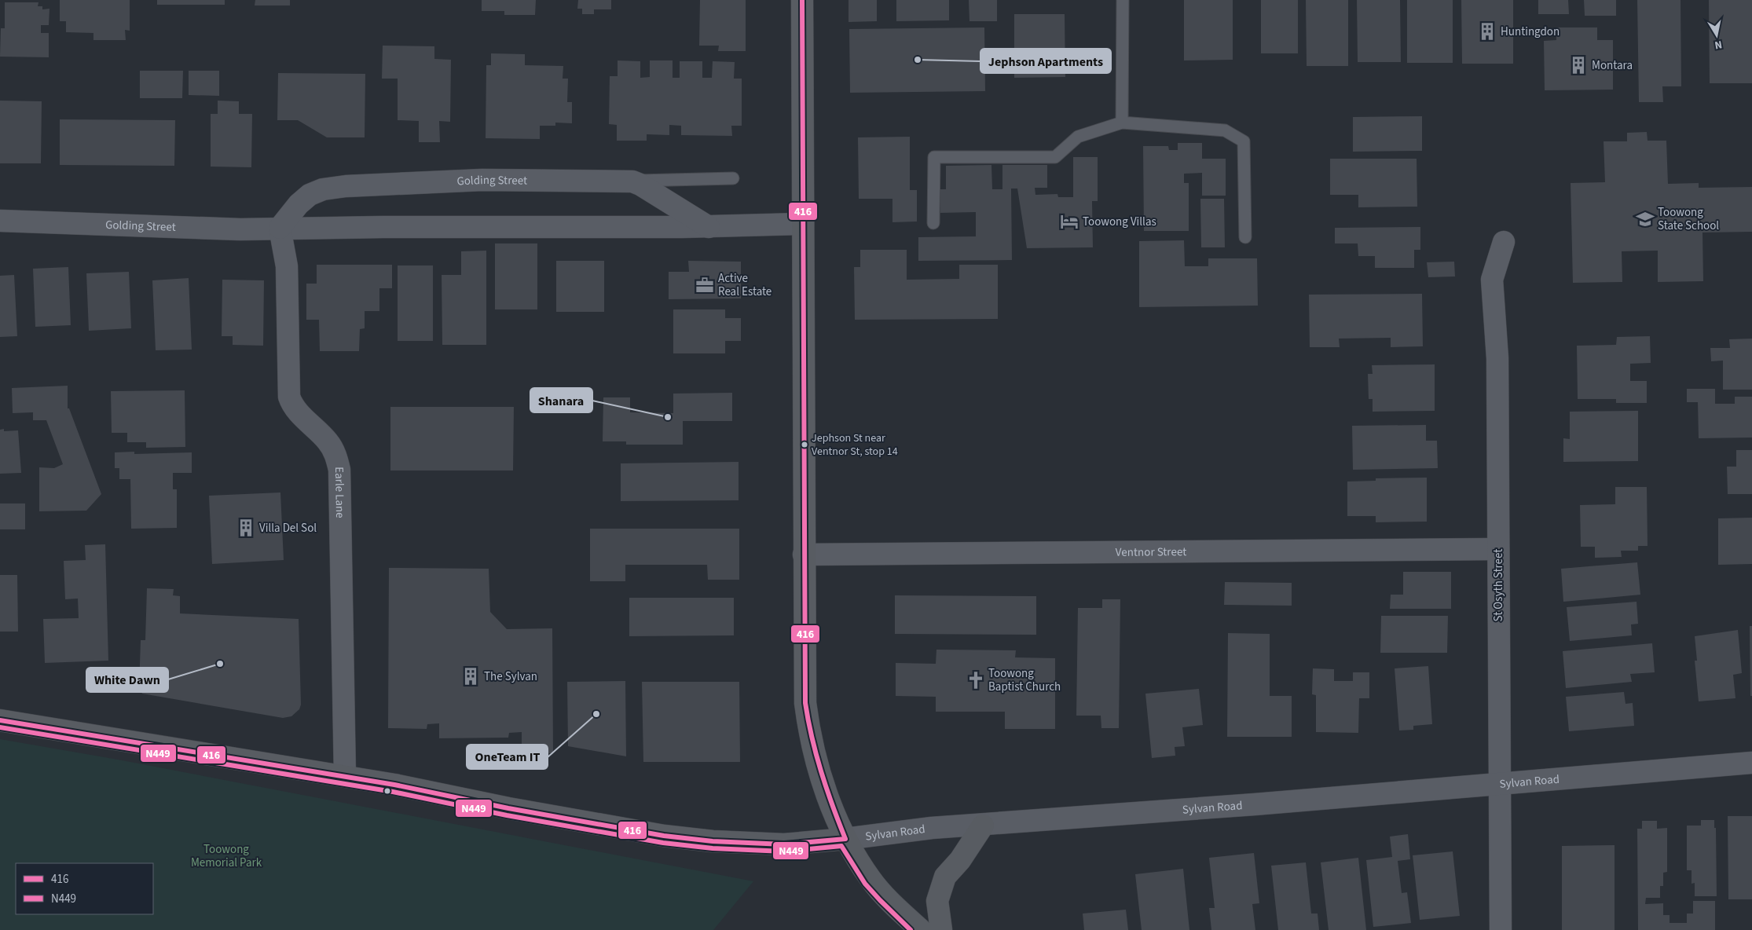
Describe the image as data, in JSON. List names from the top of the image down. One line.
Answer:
{"streets":{"main road":["Sylvan Road"],"street":["Golding Street","Earle Lane","Ventnor Street","St Osyth Street"]},"crossings":[["Golding Street","Earle Lane"],["Earle Lane","Sylvan Road"],["Ventnor Street","St Osyth Street"],["St Osyth Street","Sylvan Road"]],"parks":["Toowong Memorial Park"],"places":{"building":["Huntingdon","Montara","Villa Del Sol","The Sylvan"],"other":["Jephson Apartments","Shanara","Jephson St near Ventnor St, stop 14","White Dawn","OneTeam IT"],"school or university":["Toowong State School"],"hotel":["Toowong Villas"],"office":["Active Real Estate"],"church":["Toowong Baptist Church"]},"lines":["transit line 416","transit line N449"],"legend":["416","N449"],"north":"bottom"}
